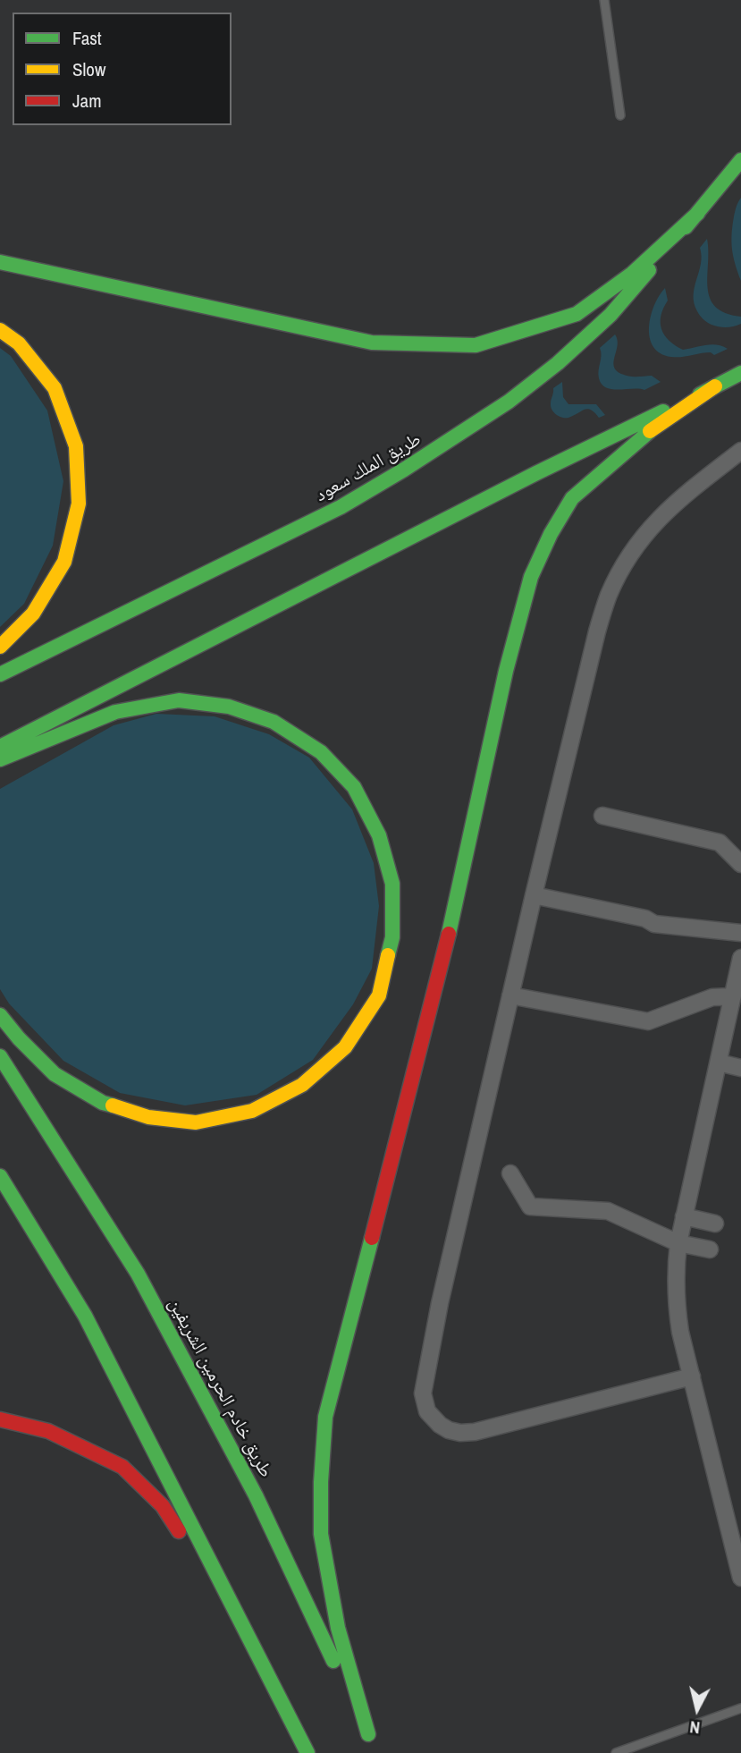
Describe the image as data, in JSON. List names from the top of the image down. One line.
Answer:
{"streets":{"main road":["طريق الملك سعود","طريق خادم الحرمين الشريفين"]},"legend":["Fast","Slow","Jam"],"north":"bottom"}
